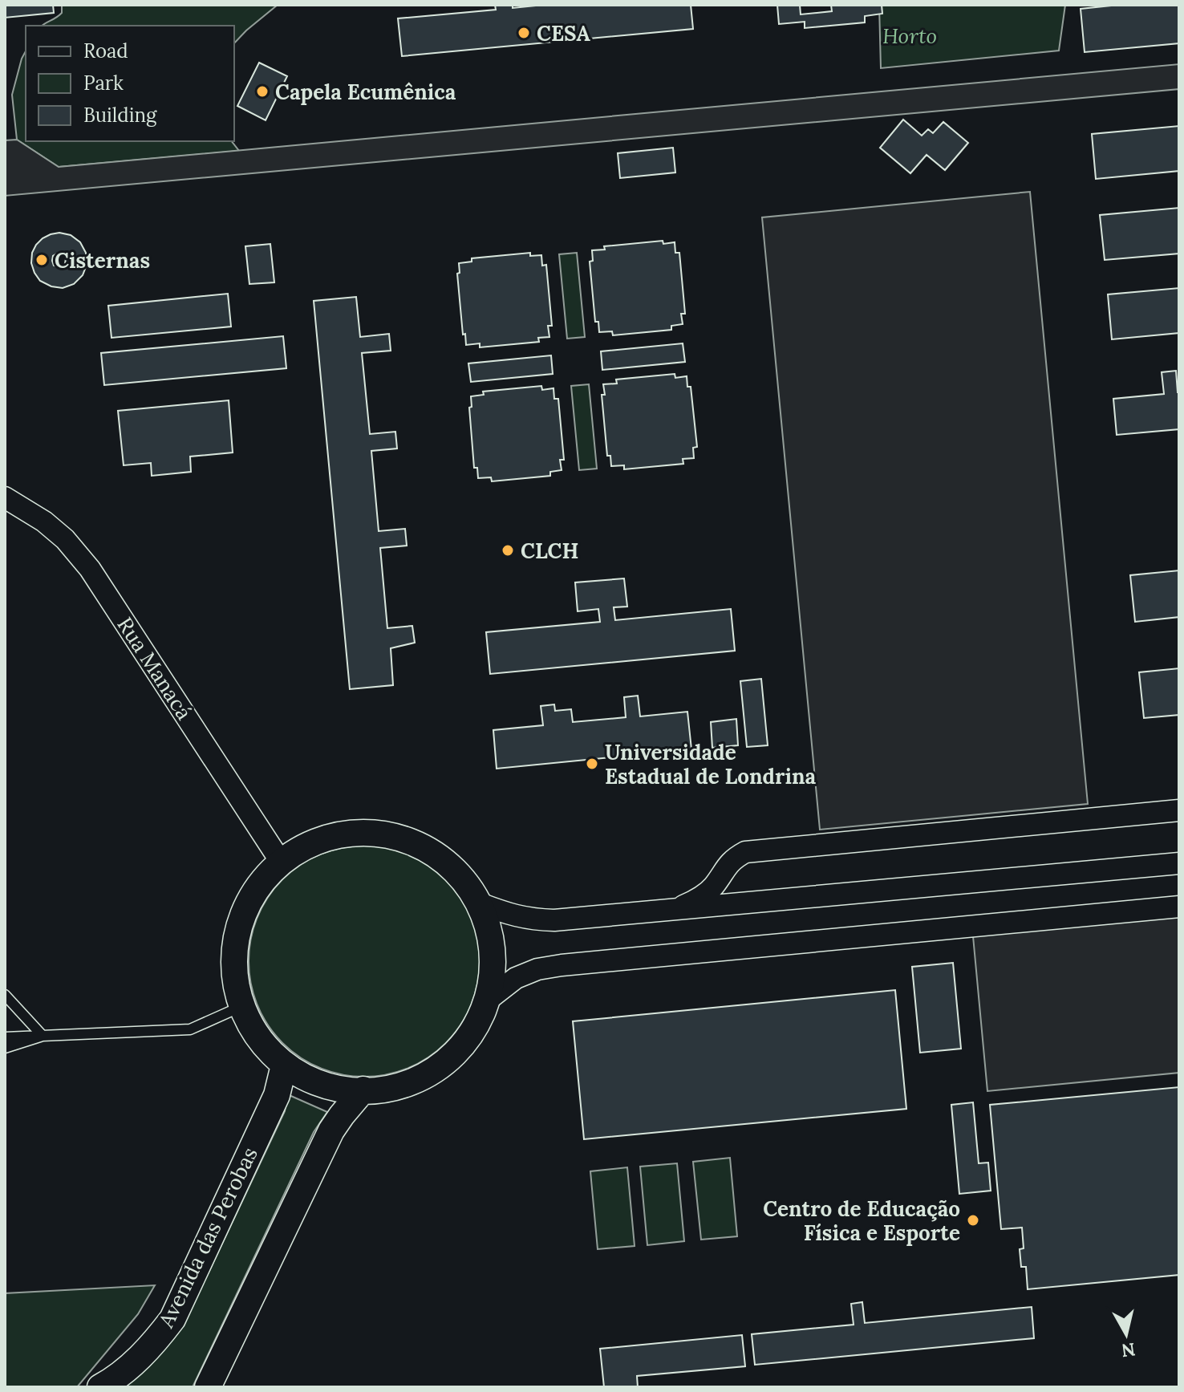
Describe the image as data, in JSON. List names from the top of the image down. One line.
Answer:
{"streets":{"street":["Rua Manacá","Avenida das Perobas"]},"parks":["Horto"],"places":["CESA","Capela Ecumênica","Cisternas","CLCH","Universidade Estadual de Londrina","Centro de Educação Física e Esporte"],"legend":["Road","Park","Building"],"north":"bottom"}
